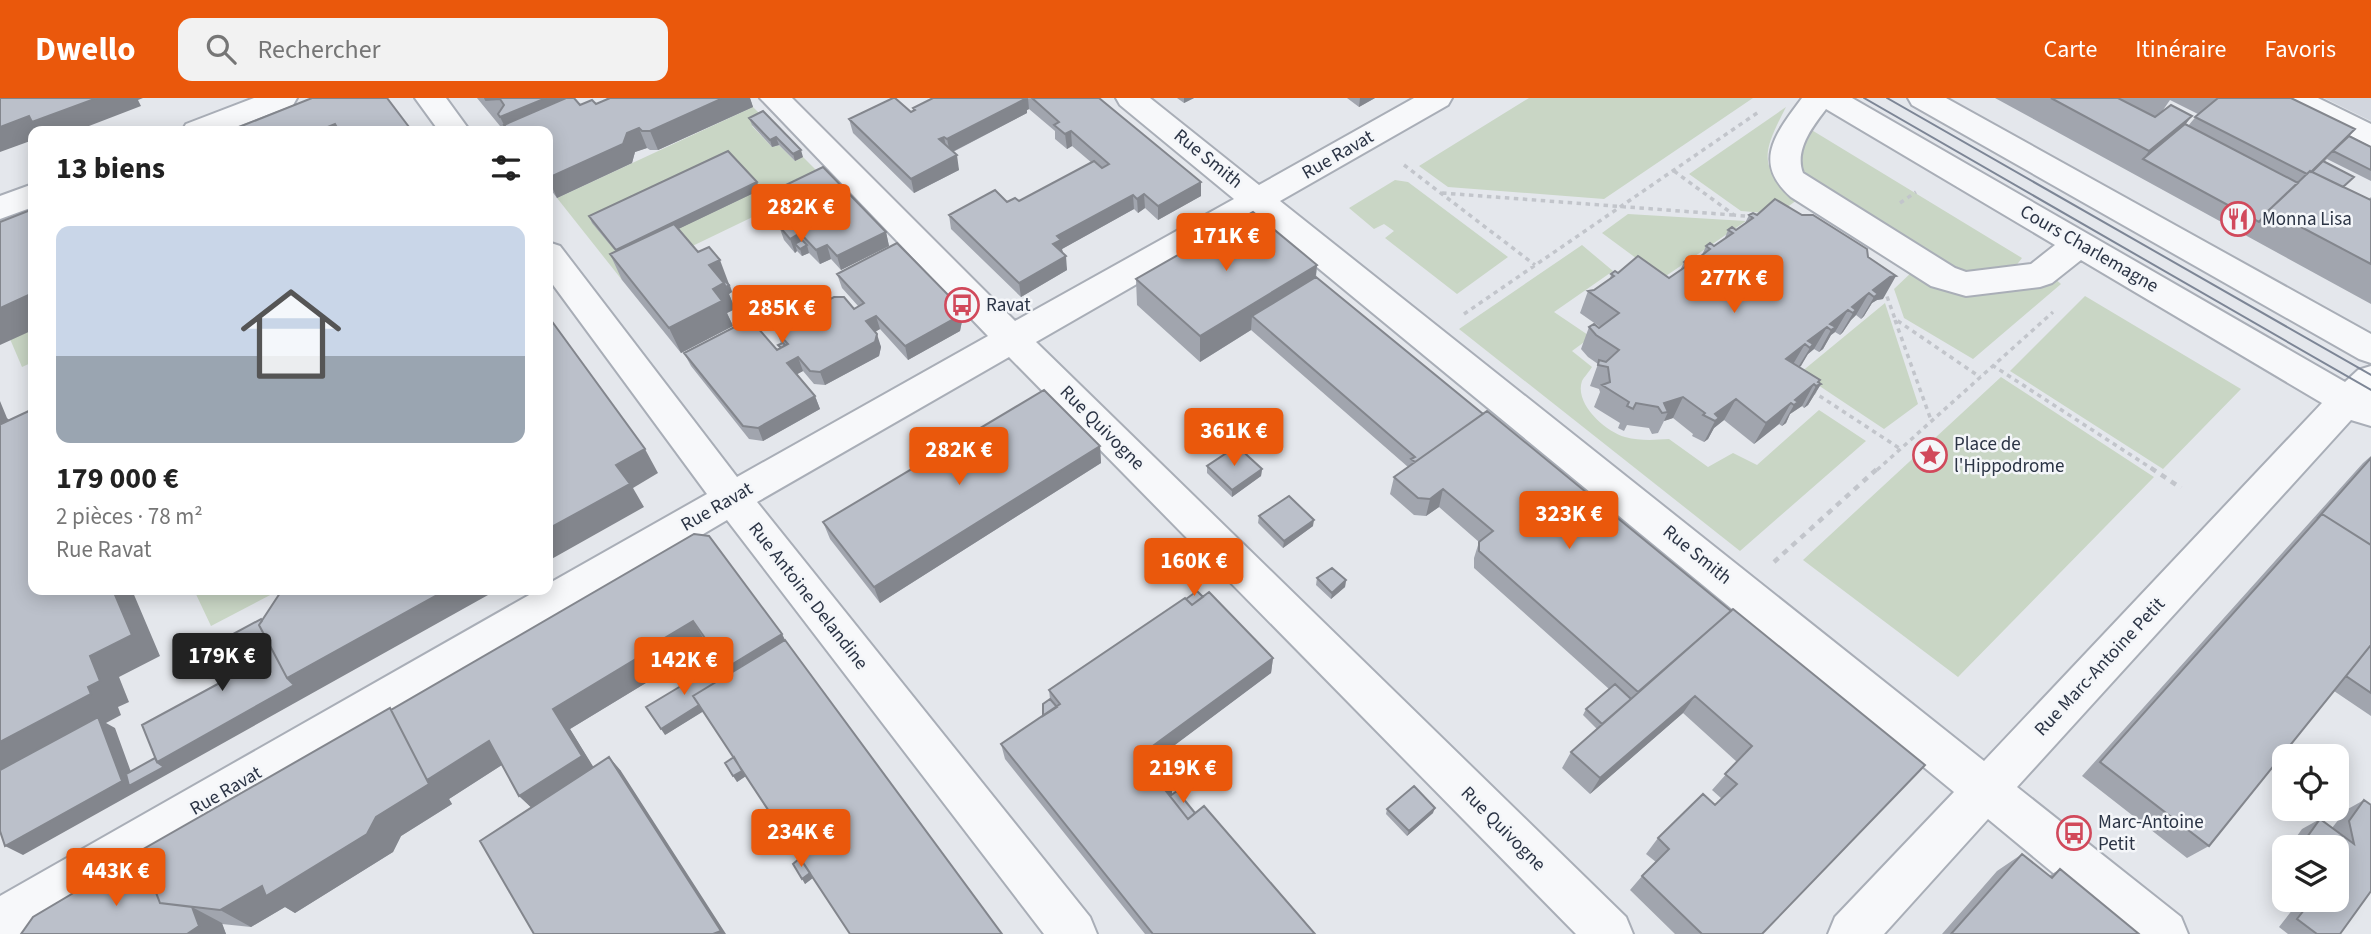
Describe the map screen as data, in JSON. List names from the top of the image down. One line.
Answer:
{"streets":{"street":["Rue Ravat","Rue Smith","Cours Charlemagne","Rue Quivogne","Rue Antoine Delandine","Rue Marc-Antoine Petit"]},"crossings":[["Rue Ravat","Rue Smith"],["Rue Ravat","Rue Quivogne"],["Rue Ravat","Rue Antoine Delandine"],["Rue Smith","Rue Marc-Antoine Petit"],["Cours Charlemagne","Rue Marc-Antoine Petit"]],"places":{"restaurant":["Monna Lisa"],"bus stop":["Ravat","Marc-Antoine Petit"],"place":["Place de l'Hippodrome"]},"page":{"header":"Dwello","search":"Rechercher","nav":["Carte","Itinéraire","Favoris"],"heading":"13 biens","price":["282K €","171K €","277K €","285K €","361K €","282K €","323K €","160K €","179K €","142K €","219K €","234K €","443K €"],"list":[{"name":"179 000 €","note":"2 pièces · 78 m² · Rue Ravat"}]}}
